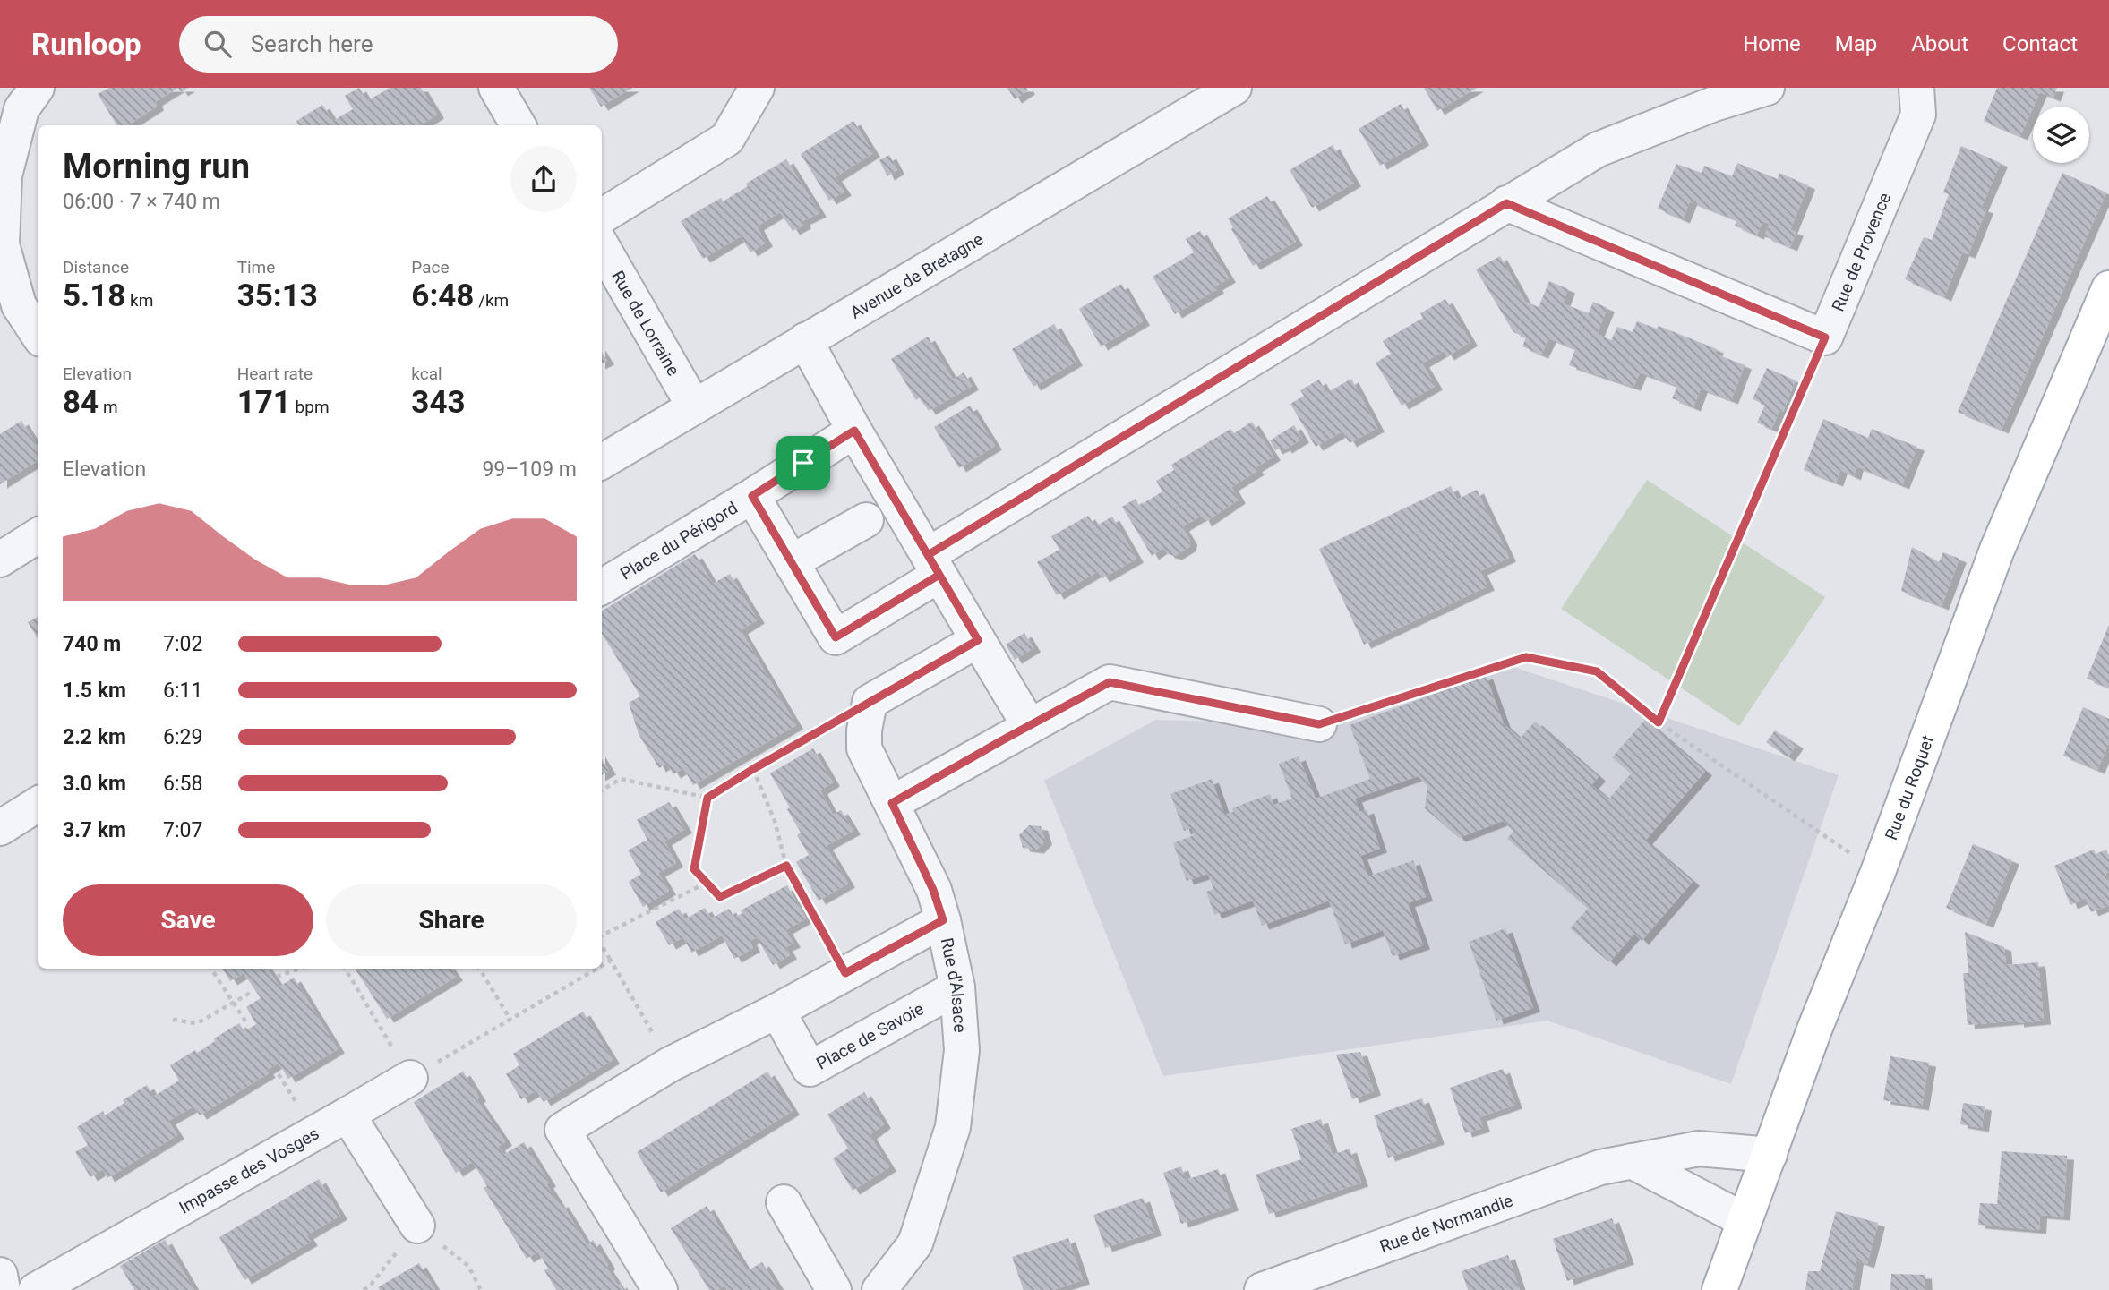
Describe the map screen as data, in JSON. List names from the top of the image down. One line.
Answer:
{"streets":{"main road":["Rue du Roquet"],"street":["Rue de Provence","Avenue de Bretagne","Rue de Lorraine","Place du Périgord","Rue d'Alsace","Place de Savoie","Impasse des Vosges","Rue de Normandie"]},"crossings":[["Avenue de Bretagne","Rue de Lorraine"],["Rue du Roquet","Rue de Normandie"],["Rue d'Alsace","Place de Savoie"]],"page":{"header":"Runloop","search":"Search here","nav":["Home","Map","About","Contact"],"heading":["Morning run","06:00 · 7 × 740 m"],"stats":[["Distance","5.18 km"],["Time","35:13"],["Pace","6:48 /km"],["Elevation","84 m"],["Heart rate","171 bpm"],["kcal","343"]],"chart":["Elevation","99–109 m"],"list":[{"name":"740 m","note":"7:02"},{"name":"1.5 km","note":"6:11"},{"name":"2.2 km","note":"6:29"},{"name":"3.0 km","note":"6:58"},{"name":"3.7 km","note":"7:07"}],"buttons":["Save","Share"]}}
